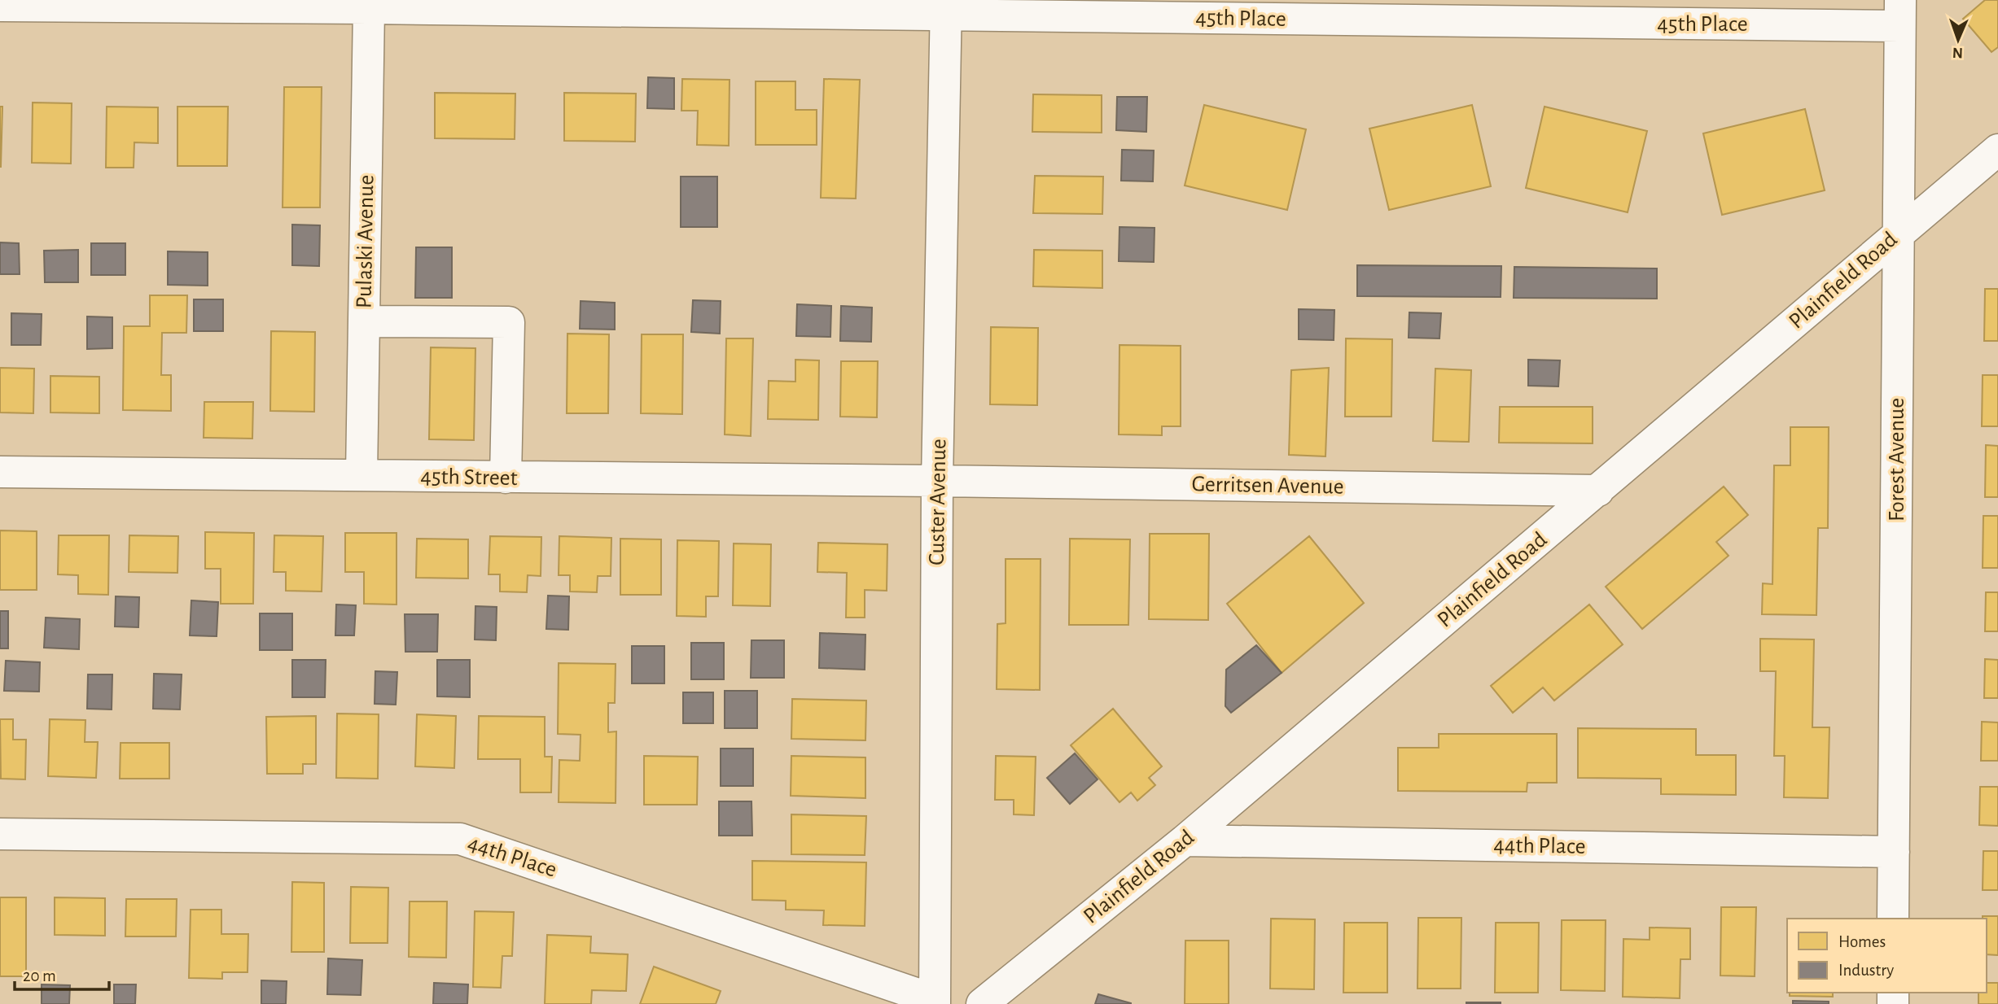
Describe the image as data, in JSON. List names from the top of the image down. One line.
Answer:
{"streets":{"street":["45th Place","Pulaski Avenue","Plainfield Road","Forest Avenue","45th Street","Gerritsen Avenue","Custer Avenue","44th Place"]},"crossings":[["45th Place","Pulaski Avenue"],["45th Place","Forest Avenue"],["45th Place","Custer Avenue"],["Pulaski Avenue","45th Street"],["Plainfield Road","Forest Avenue"],["Plainfield Road","Gerritsen Avenue"],["Plainfield Road","44th Place"],["Forest Avenue","44th Place"],["45th Street","Gerritsen Avenue"],["45th Street","Custer Avenue"],["Gerritsen Avenue","Custer Avenue"],["Custer Avenue","44th Place"]],"legend":["Homes","Industry"],"scale_bar":"20 m","north":"bottom"}
